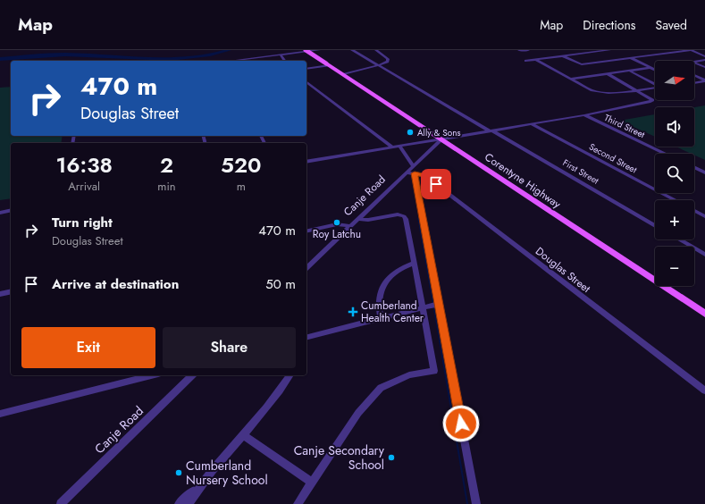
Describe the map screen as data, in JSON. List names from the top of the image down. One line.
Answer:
{"streets":{"main road":["Corentyne Highway"],"street":["Third Street","Second Street","First Street","Canje Road","Douglas Street"]},"crossings":[["Corentyne Highway","Canje Road"],["Canje Road","Douglas Street"]],"places":{"other":["Ally & Sons","Roy Latchu","Canje Secondary School","Cumberland Nursery School"],"health":["Cumberland Health Center"]},"north":"right","page":{"header":"Map","nav":["Map","Directions","Saved"],"map_buttons":["+","−"],"turn":["470 m","Douglas Street"],"eta":["16:38","Arrival","2","min","520","m"],"list":[{"name":"Turn right","note":"Douglas Street","value":"470 m"},{"name":"Arrive at destination","value":"50 m"}],"buttons":["Exit","Share"]}}
